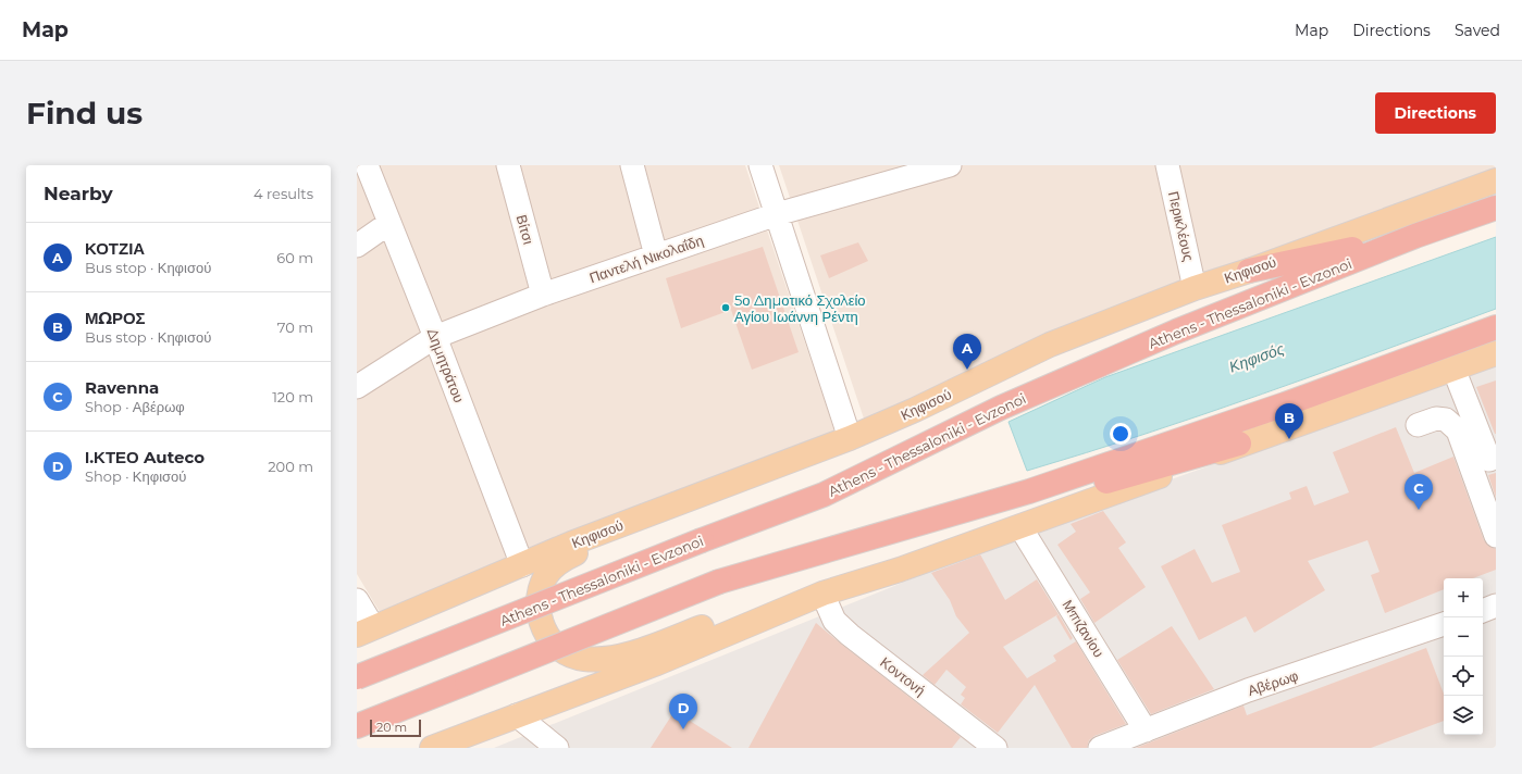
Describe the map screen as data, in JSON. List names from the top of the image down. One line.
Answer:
{"streets":{"highway":["Athens - Thessaloniki - Evzonoi"],"main road":["Κηφισού"],"street":["Περικλέους","Βίτσι","Παντελή Νικολαΐδη","Δημητράτου","Μπιζανίου","Κοντονή","Αβέρωφ"]},"crossings":[["Περικλέους","Κηφισού"],["Βίτσι","Παντελή Νικολαΐδη"],["Παντελή Νικολαΐδη","Δημητράτου"],["Κηφισού","Δημητράτου"],["Μπιζανίου","Αβέρωφ"]],"water":["Κηφισός"],"places":["5ο Δημοτικό Σχολείο Αγίου Ιωάννη Ρέντη"],"scale_bar":"20 m","page":{"header":"Map","nav":["Map","Directions","Saved"],"buttons":"Directions","title":"Find us","heading":["Nearby","4 results"],"list":[{"mark":"A","name":"ΚΟΤΖΙΑ","note":"Bus stop · Κηφισού","value":"60 m"},{"mark":"B","name":"ΜΩΡΟΣ","note":"Bus stop · Κηφισού","value":"70 m"},{"mark":"C","name":"Ravenna","note":"Shop · Αβέρωφ","value":"120 m"},{"mark":"D","name":"Ι.ΚΤΕΟ Auteco","note":"Shop · Κηφισού","value":"200 m"}],"pins":["A","B","C","D"],"map_buttons":["+","−"],"scale":"20 m"}}
